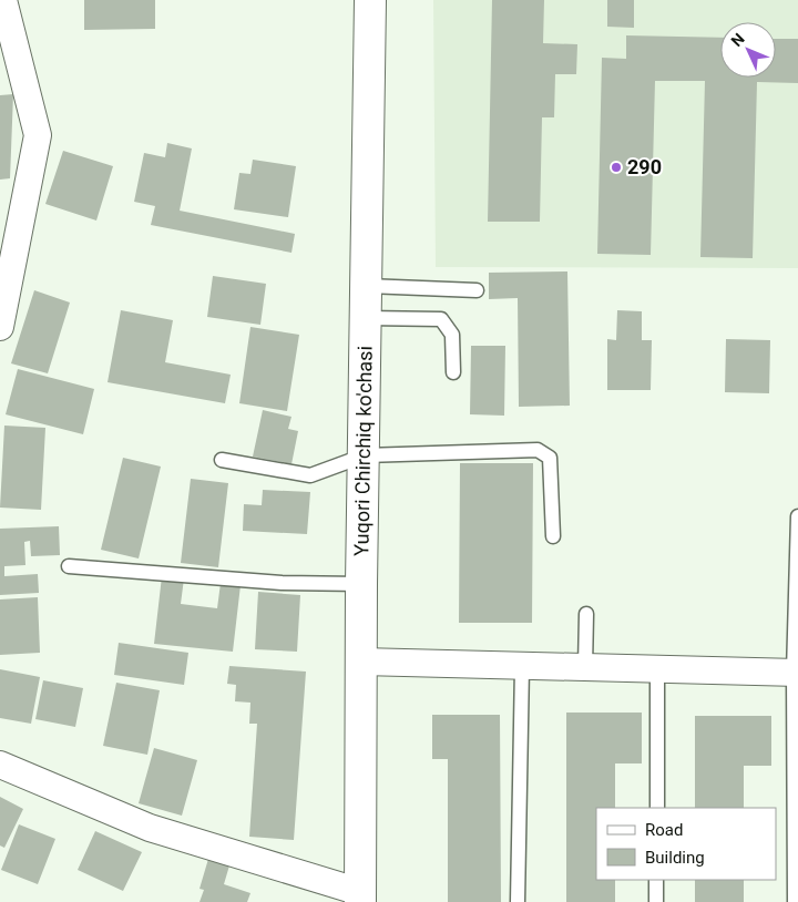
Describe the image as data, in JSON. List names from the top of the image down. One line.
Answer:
{"streets":{"street":["Yuqori Chirchiq ko'chasi"]},"places":["290"],"legend":["Road","Building"],"north":"top left"}
